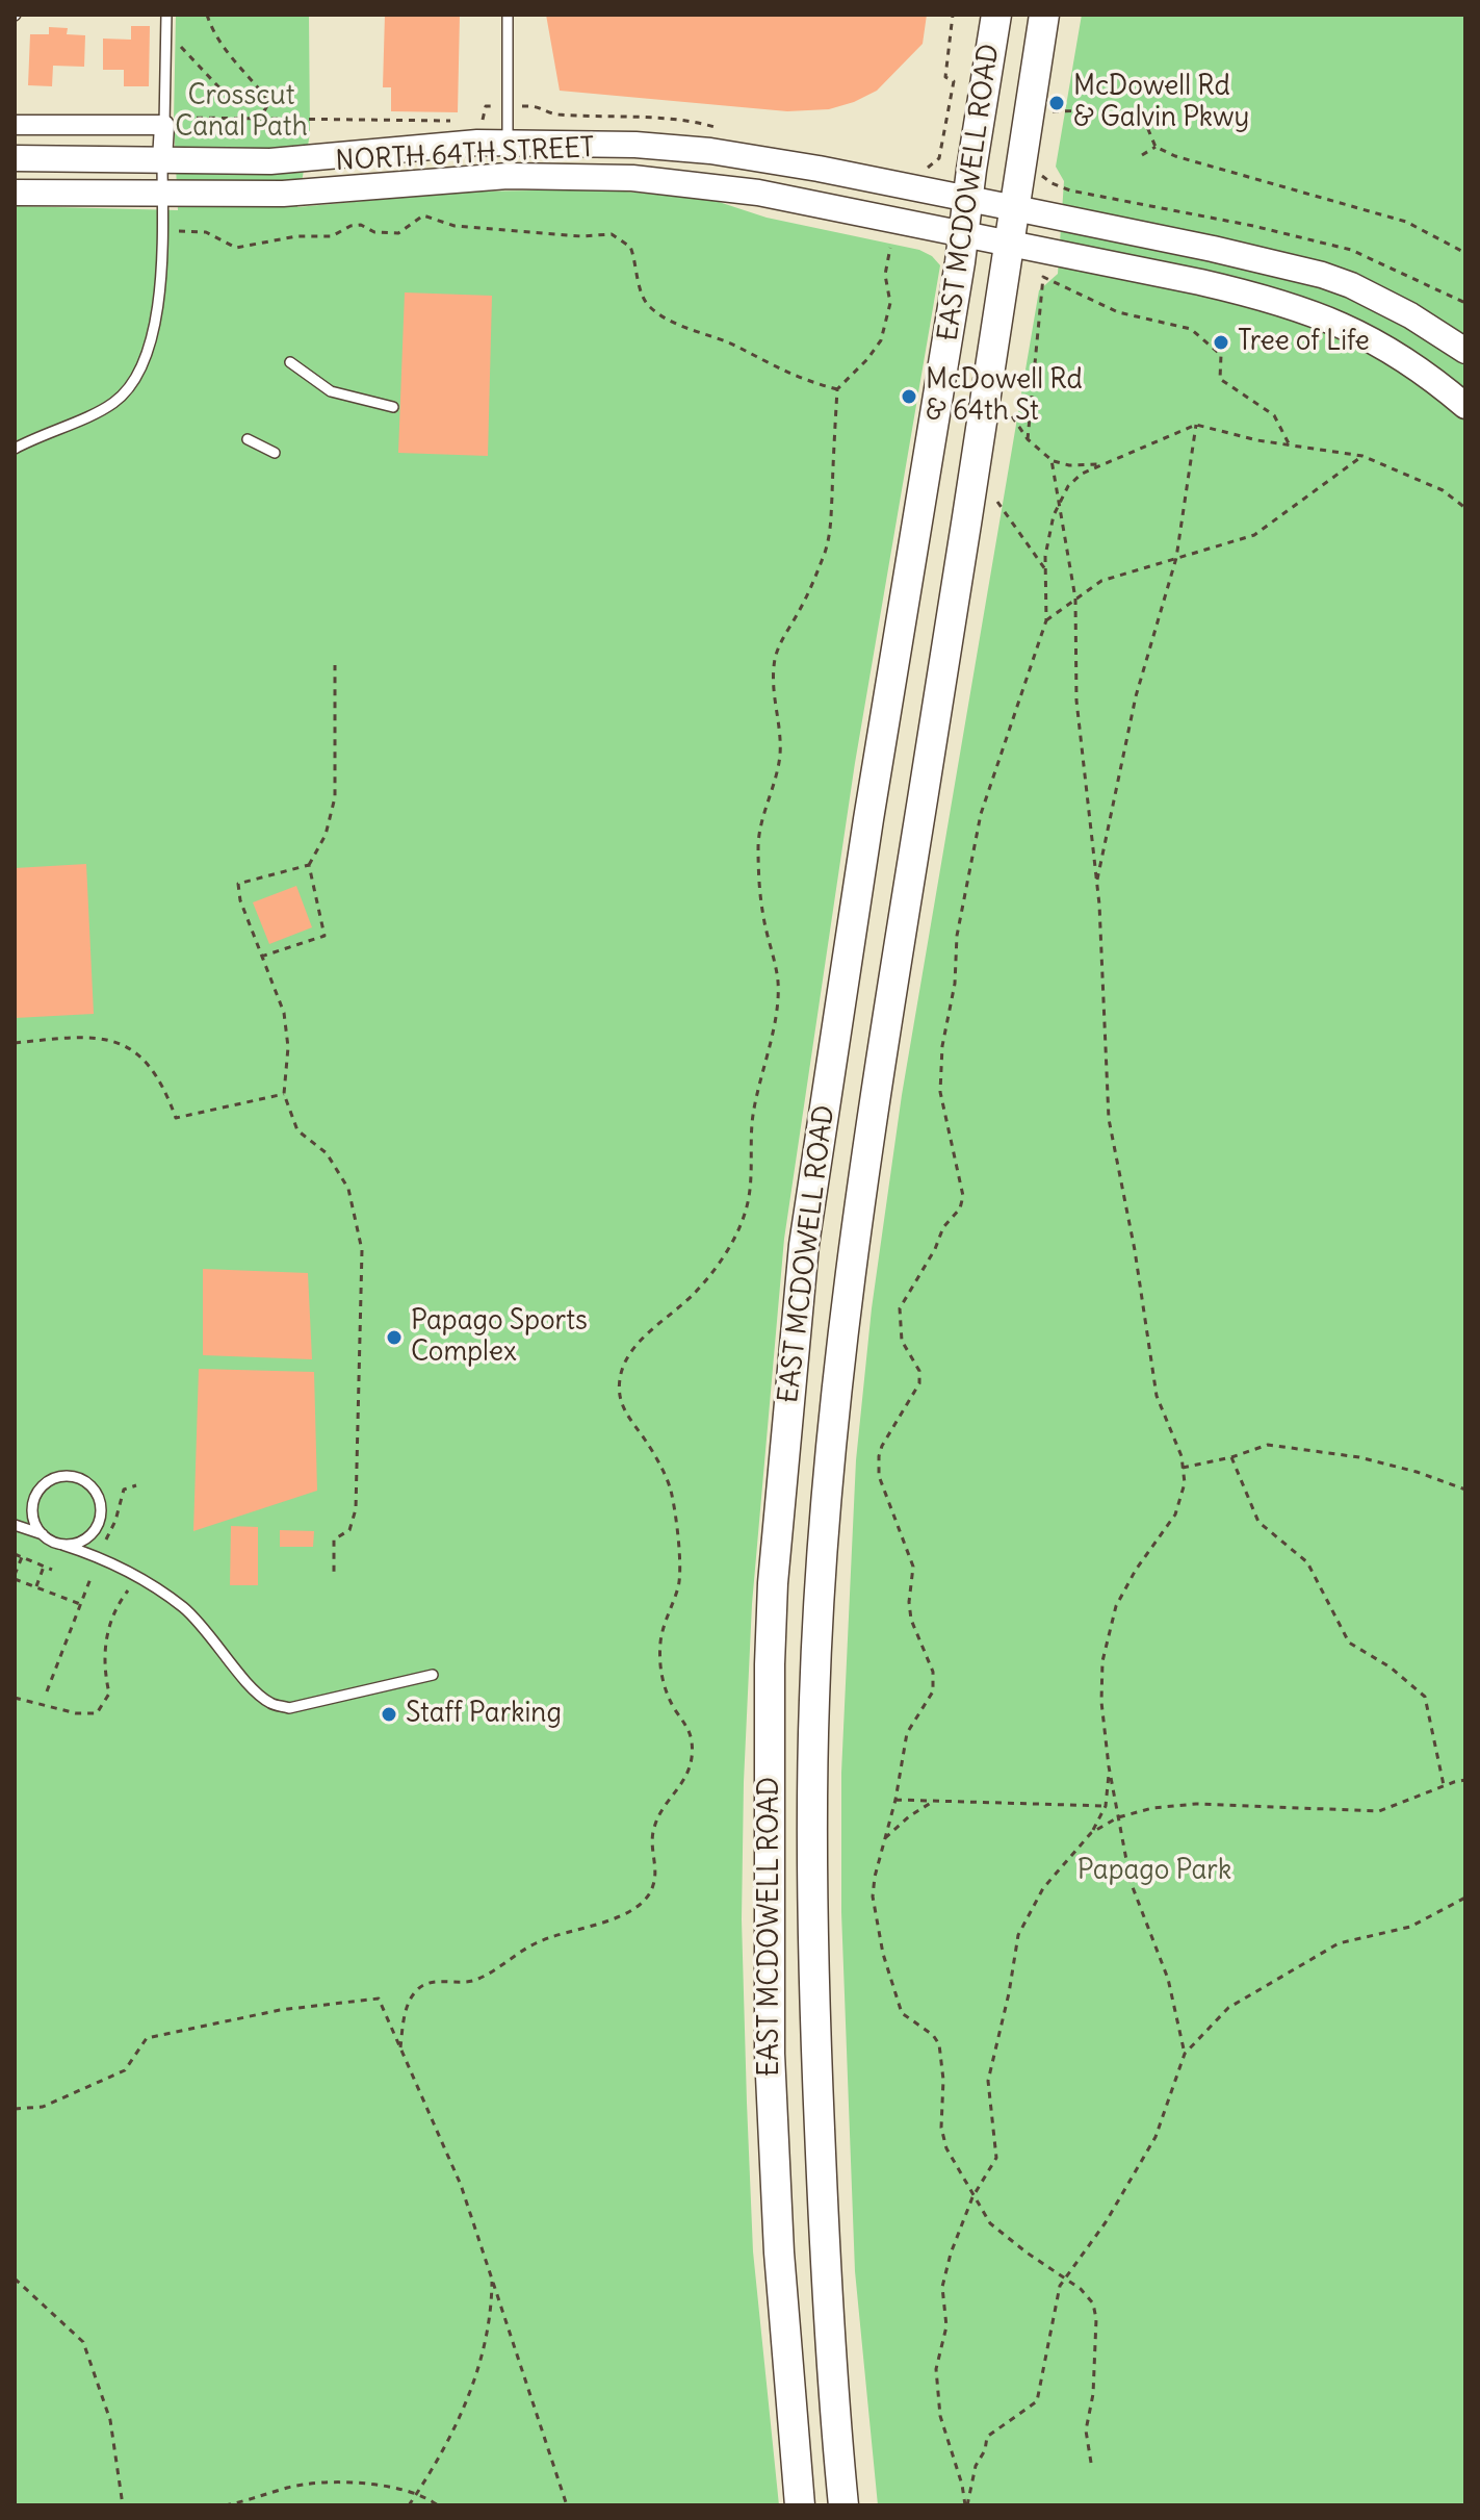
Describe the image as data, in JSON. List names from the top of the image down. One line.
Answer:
{"streets":{"main road":["NORTH 64TH STREET","EAST MCDOWELL ROAD"]},"crossings":[["NORTH 64TH STREET","EAST MCDOWELL ROAD"]],"parks":["Crosscut Canal Path","Papago Park"],"places":["McDowell Rd & Galvin Pkwy","Tree of Life","McDowell Rd & 64th St","Papago Sports Complex","Staff Parking"]}
